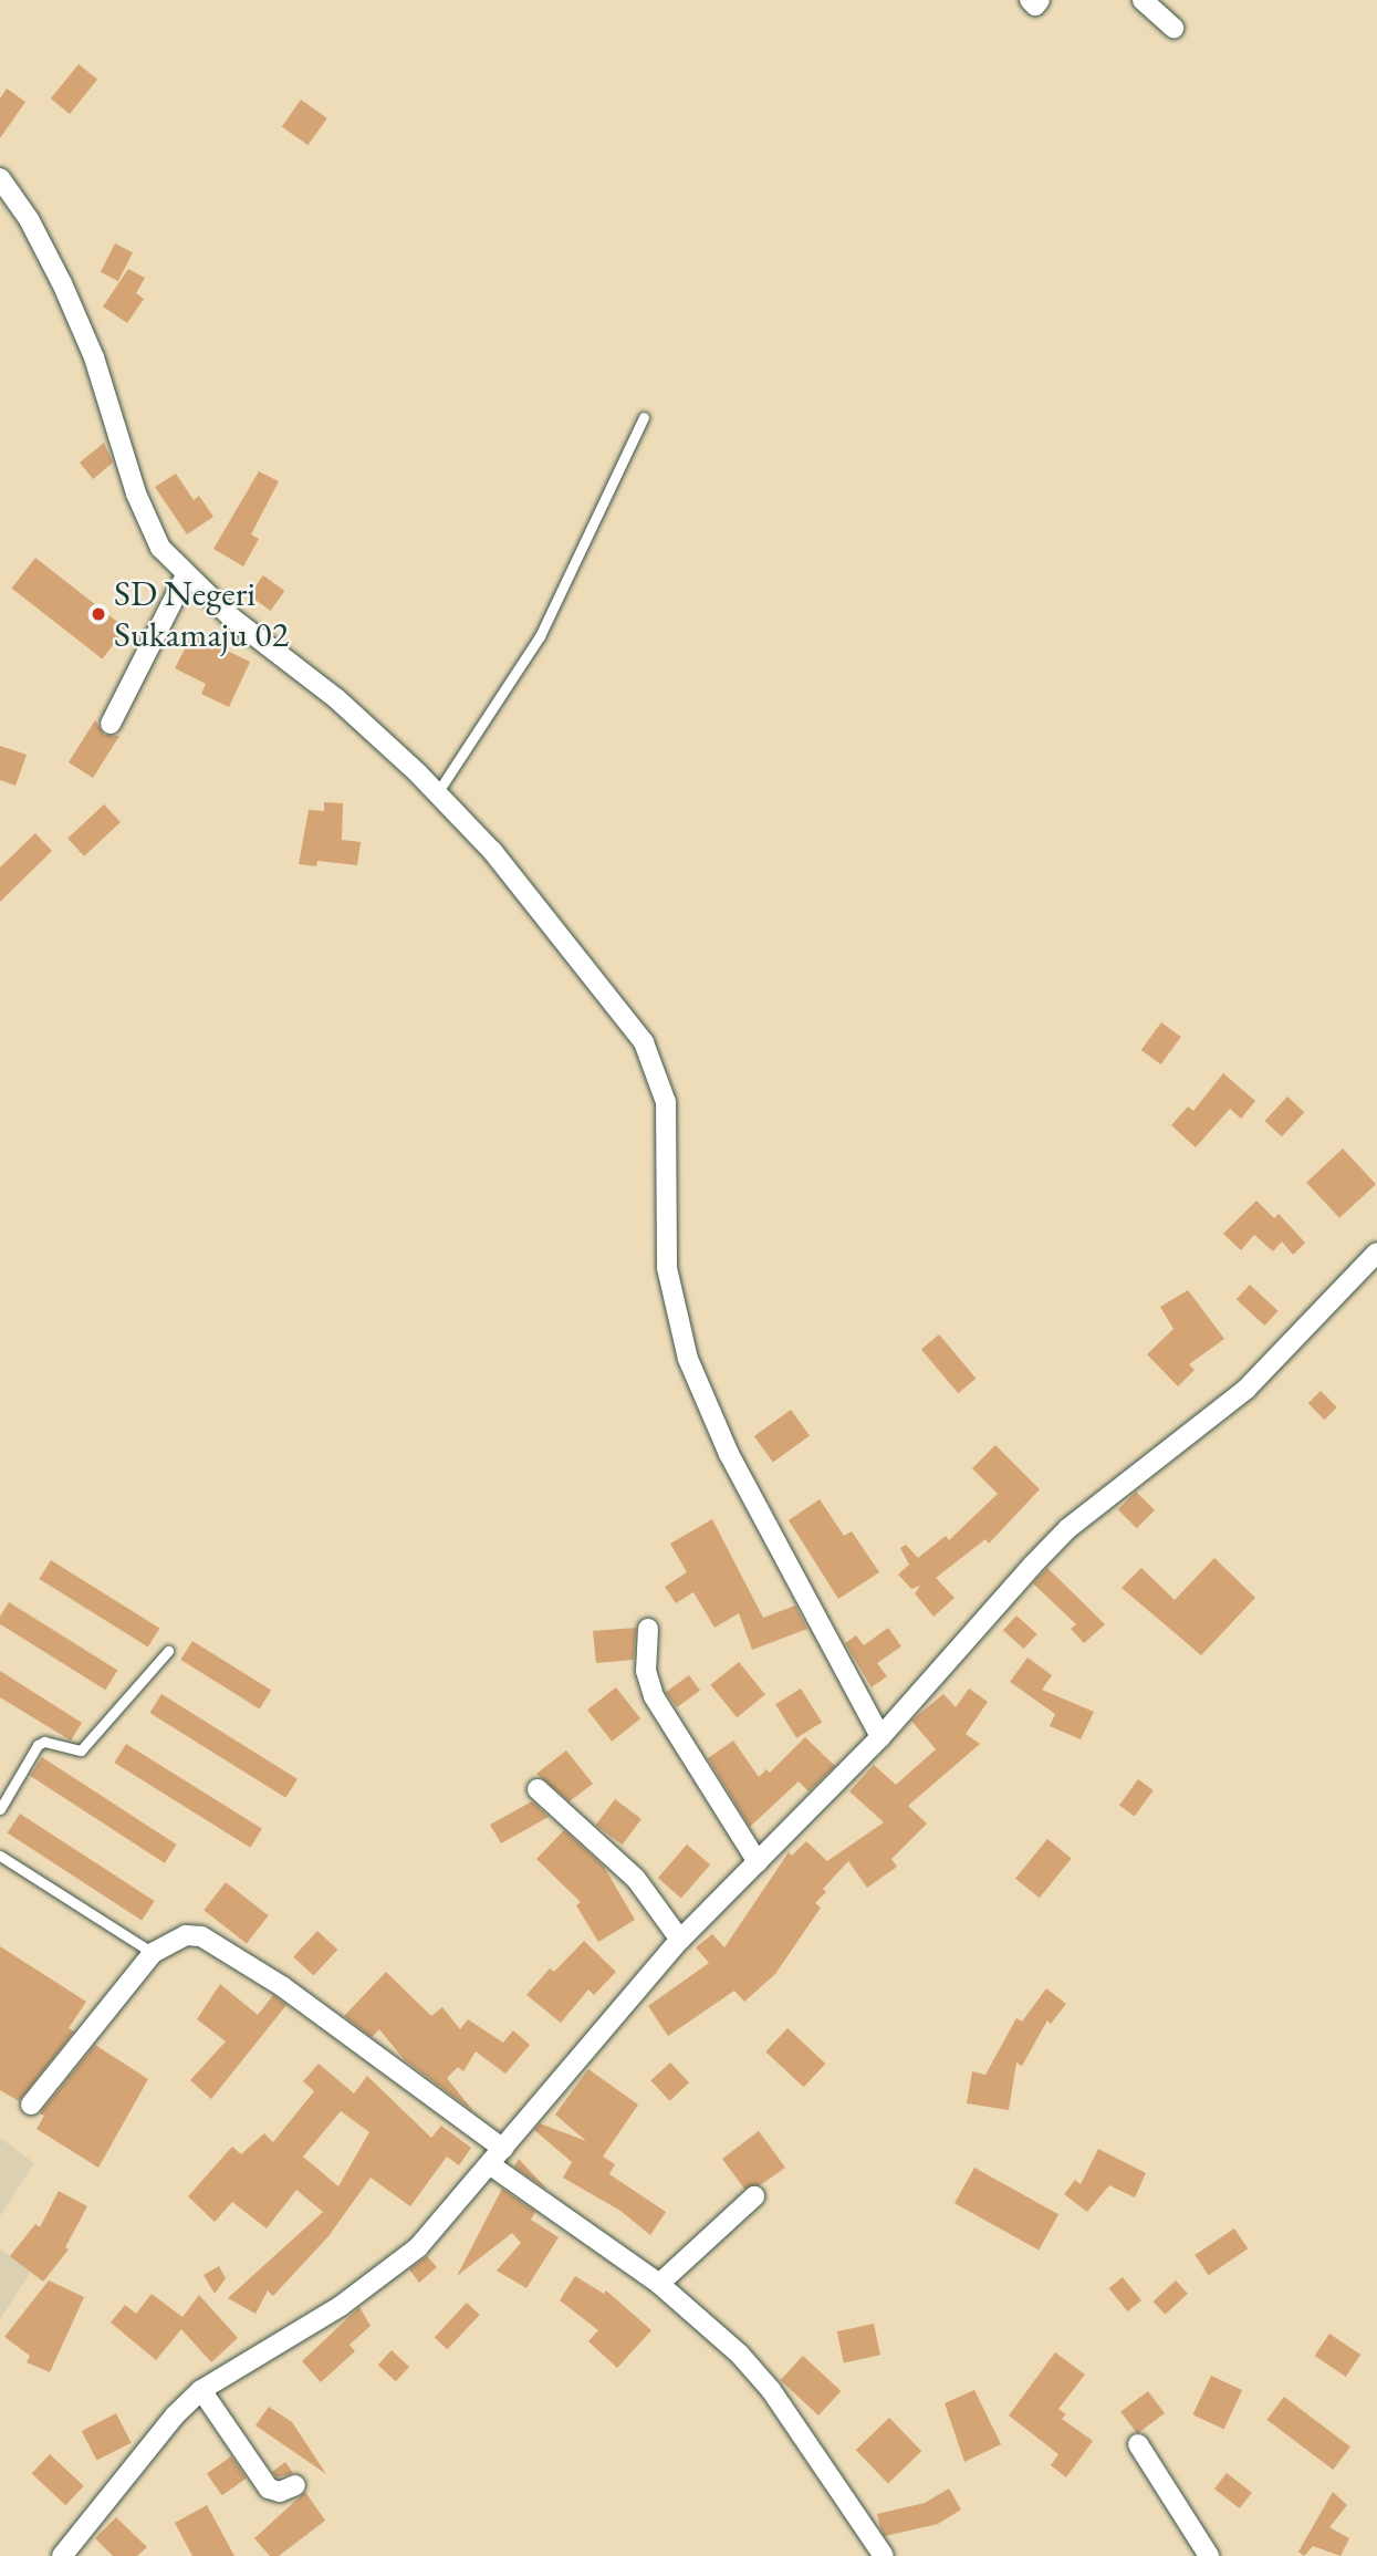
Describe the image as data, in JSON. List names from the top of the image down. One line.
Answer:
{"places":["SD Negeri Sukamaju 02"]}
